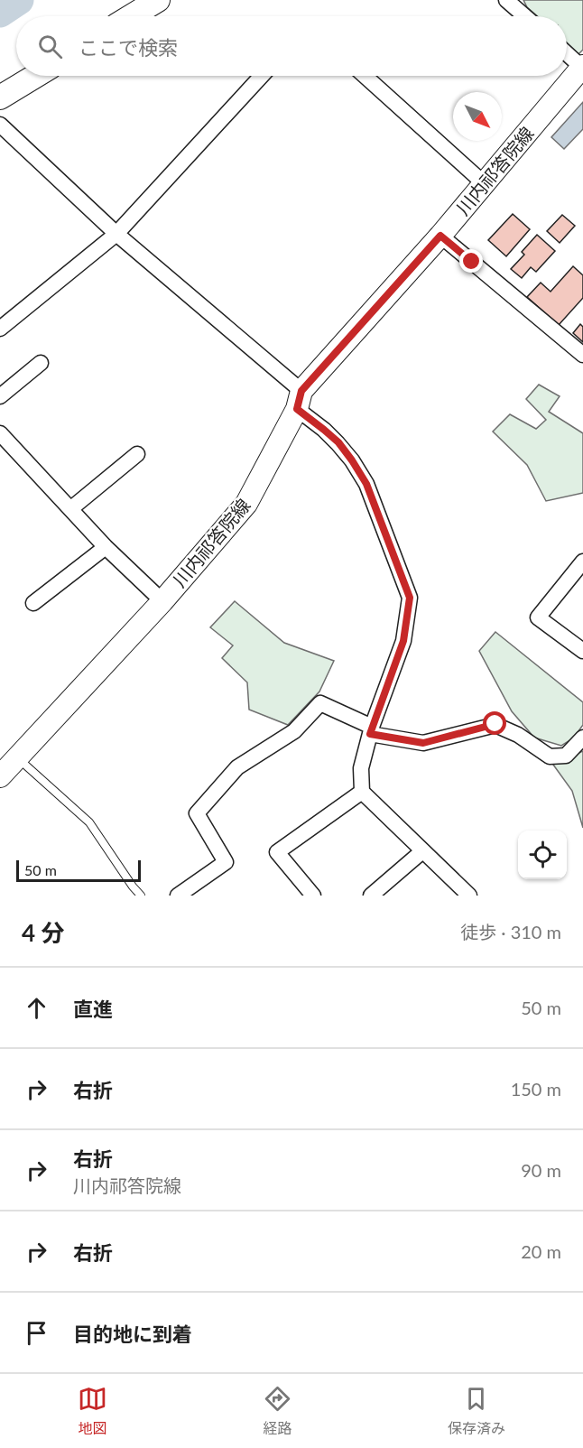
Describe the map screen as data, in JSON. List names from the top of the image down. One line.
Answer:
{"streets":{"main road":["川内祁答院線"]},"scale_bar":"50 m","north":"bottom right","page":{"search":"ここで検索","scale":"50 m","heading":["4 分","徒歩 · 310 m"],"list":[["直進","50 m"],["右折","150 m"],["右折","川内祁答院線","90 m"],["右折","20 m"],"目的地に到着"],"nav":["地図","経路","保存済み"]}}
